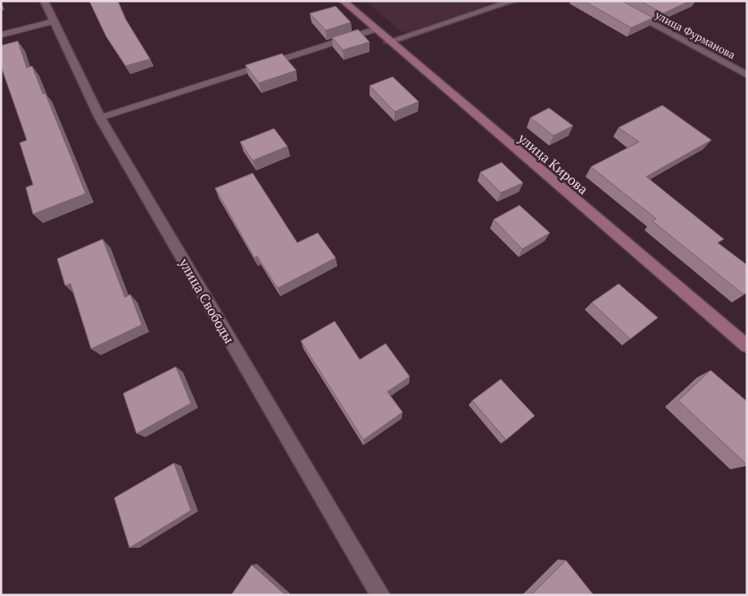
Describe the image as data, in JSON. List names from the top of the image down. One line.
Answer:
{"streets":{"street":["улица Фурманова","улица Кирова","улица Свободы"]}}
